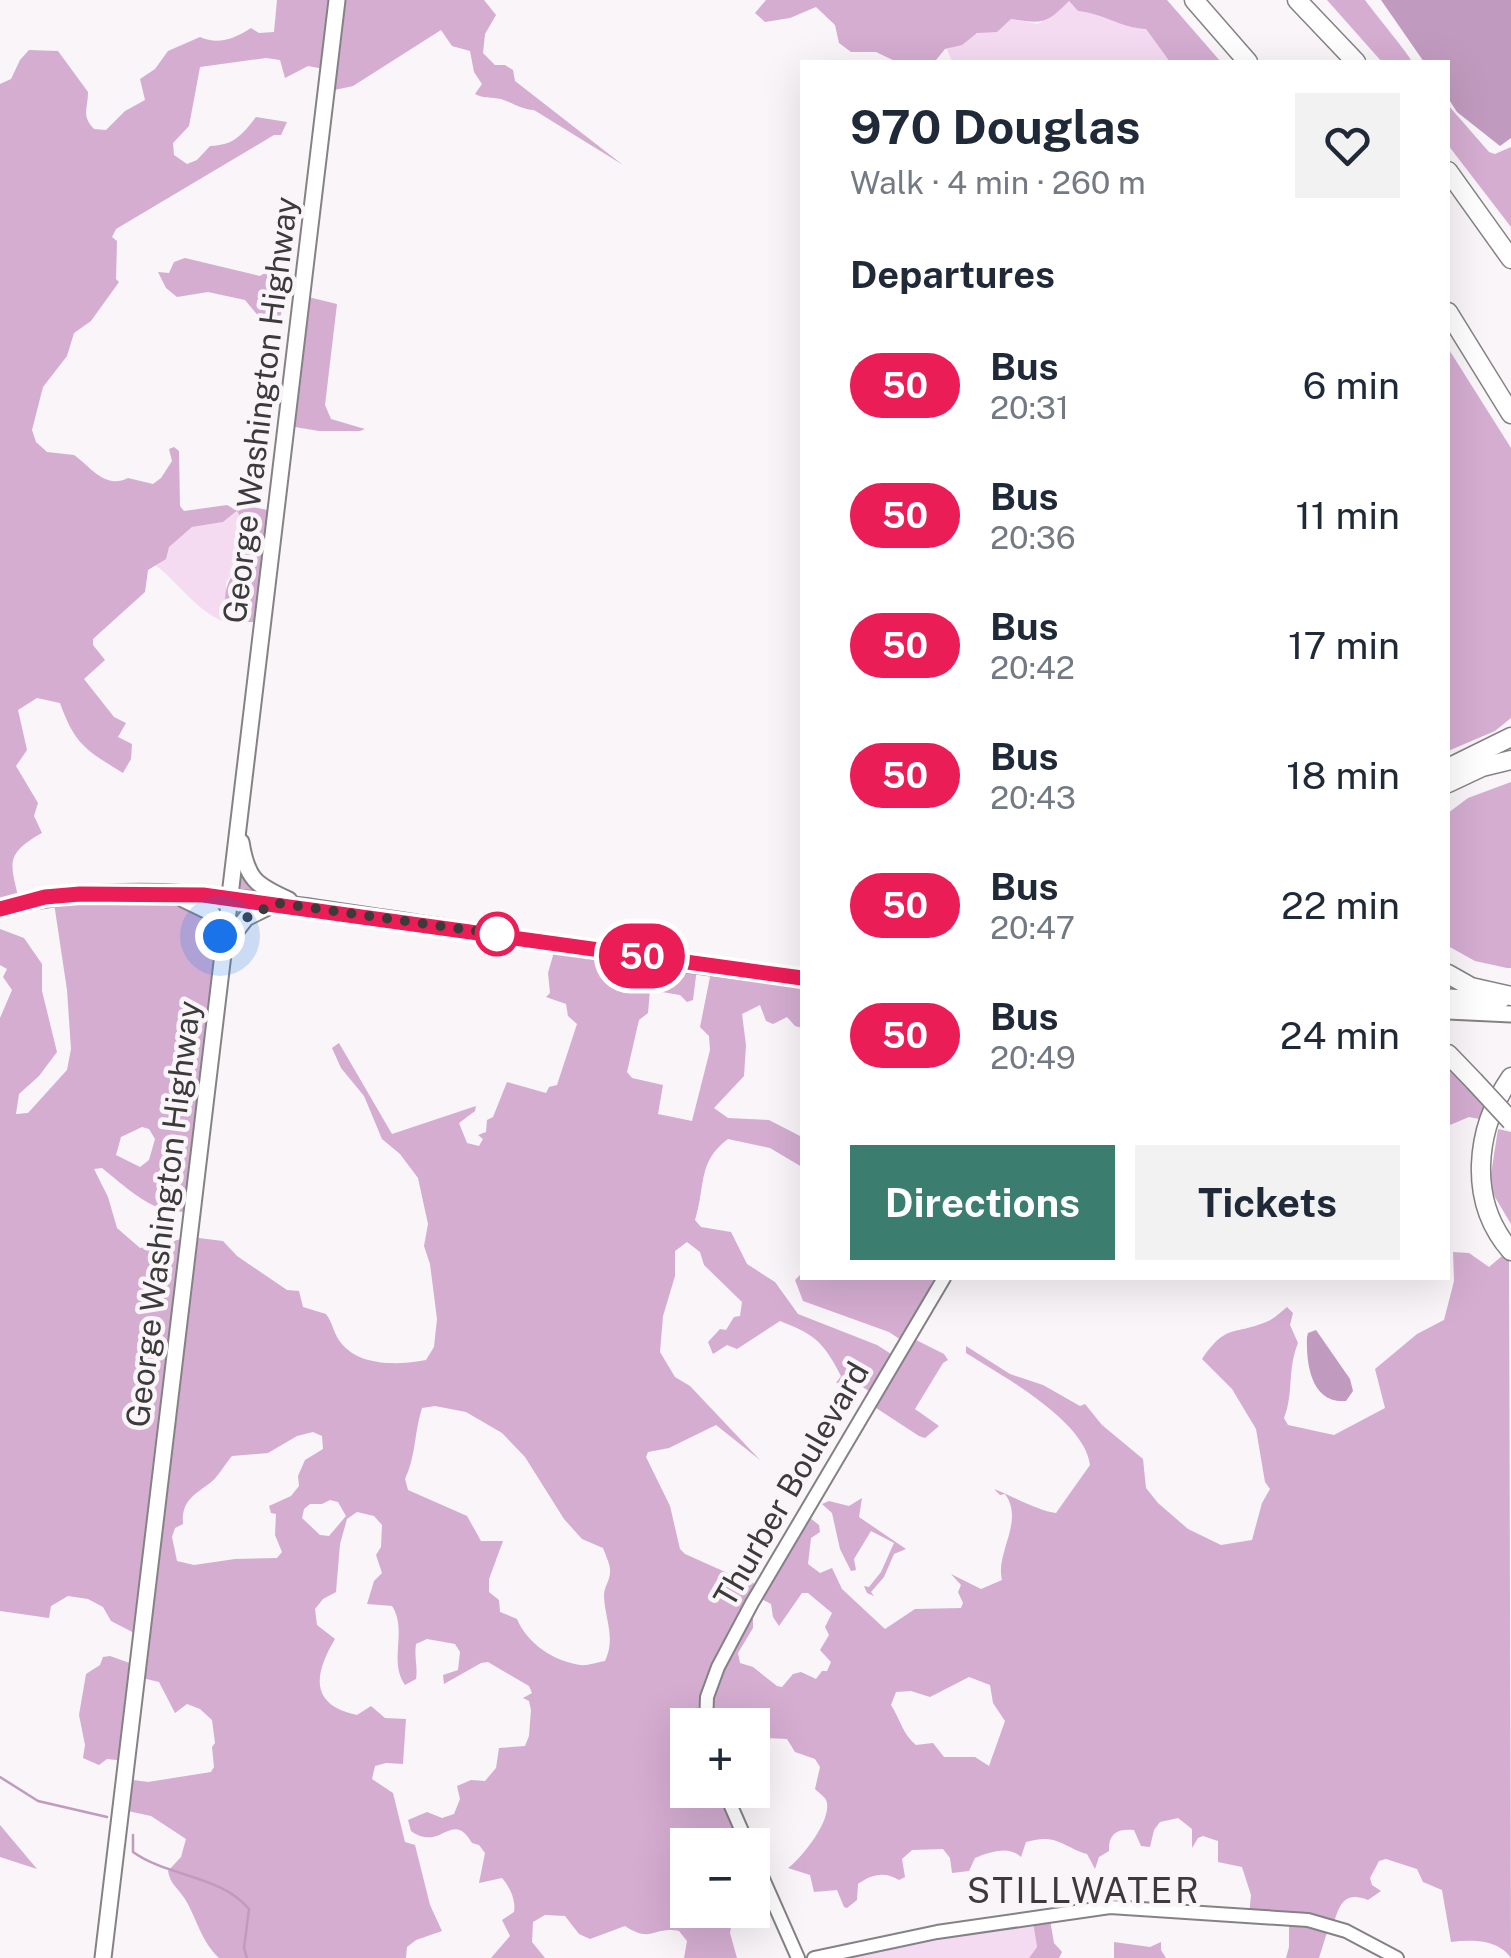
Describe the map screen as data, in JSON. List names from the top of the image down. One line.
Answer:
{"streets":{"main road":["George Washington Highway"],"street":["Thurber Boulevard"]},"districts":["STILLWATER"],"lines":["bus line 50"],"page":{"on_map":"50","heading":[["970 Douglas","Walk · 4 min · 260 m"],"Departures"],"list":[{"mark":"50","name":"Bus","note":"20:31","value":"6 min"},{"mark":"50","name":"Bus","note":"20:36","value":"11 min"},{"mark":"50","name":"Bus","note":"20:42","value":"17 min"},{"mark":"50","name":"Bus","note":"20:43","value":"18 min"},{"mark":"50","name":"Bus","note":"20:47","value":"22 min"},{"mark":"50","name":"Bus","note":"20:49","value":"24 min"}],"buttons":["Directions","Tickets"],"map_buttons":["+","−"]}}
